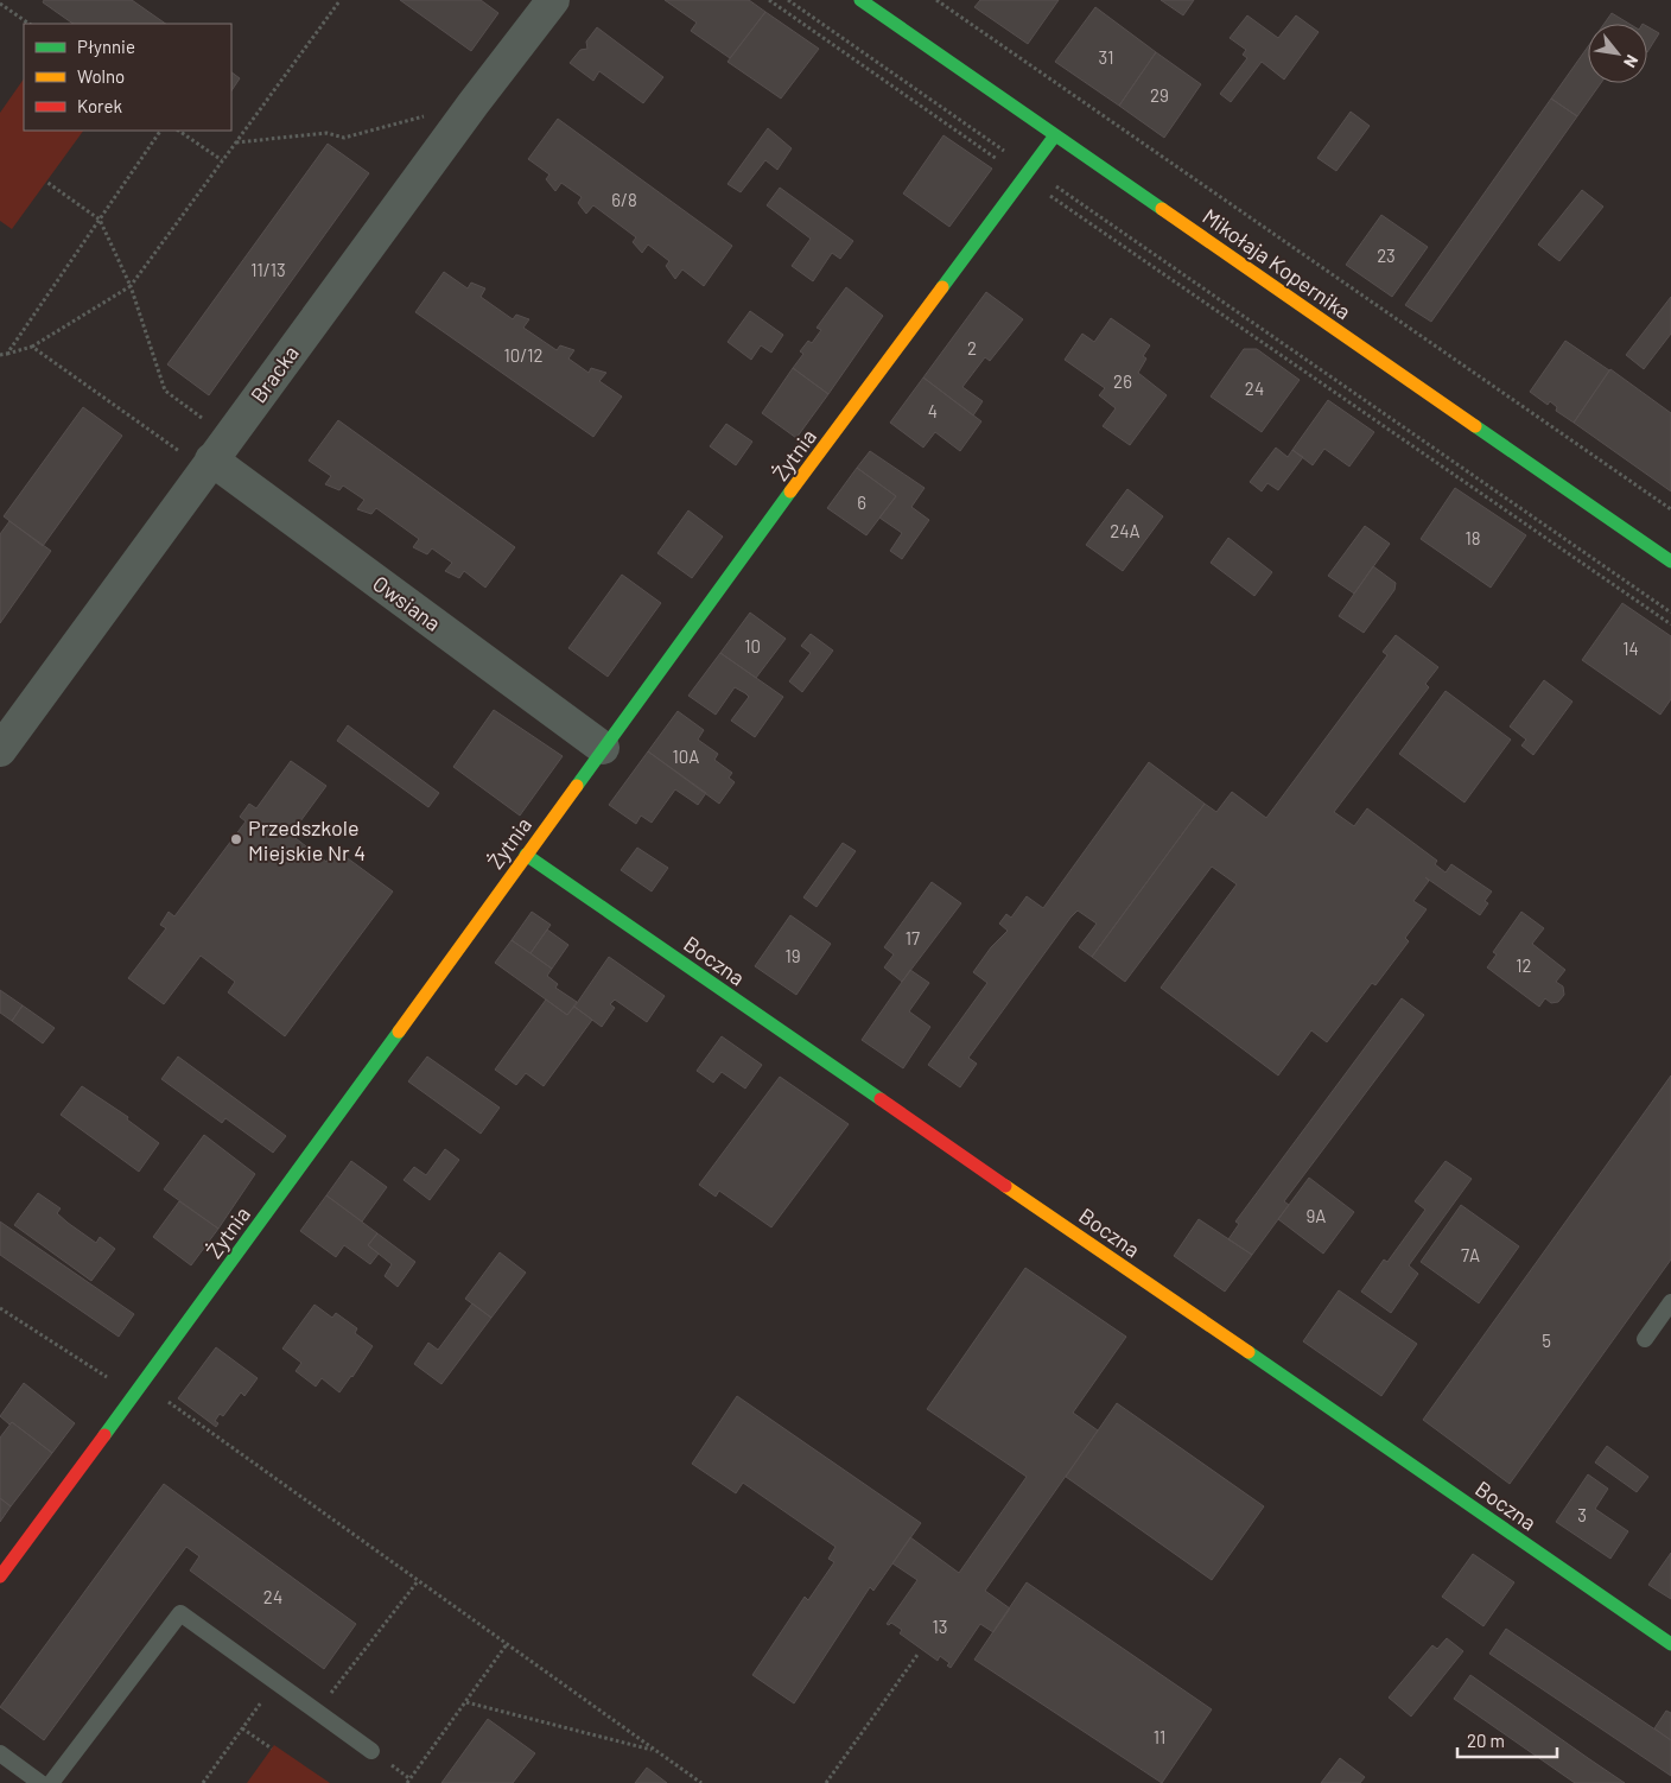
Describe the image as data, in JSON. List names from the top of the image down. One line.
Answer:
{"streets":{"street":["Mikołaja Kopernika","Bracka","Żytnia","Owsiana","Boczna"]},"crossings":[["Mikołaja Kopernika","Żytnia"],["Bracka","Owsiana"],["Żytnia","Owsiana"],["Żytnia","Boczna"]],"places":["Przedszkole Miejskie Nr 4"],"house_numbers":["31","29","6/8","23","11/13","2","10/12","26","24","4","6","24A","18","10","14","10A","17","19","12","9A","7A","5","3","24","13","11"],"legend":["Płynnie","Wolno","Korek"],"scale_bar":"20 m","north":"bottom right"}
